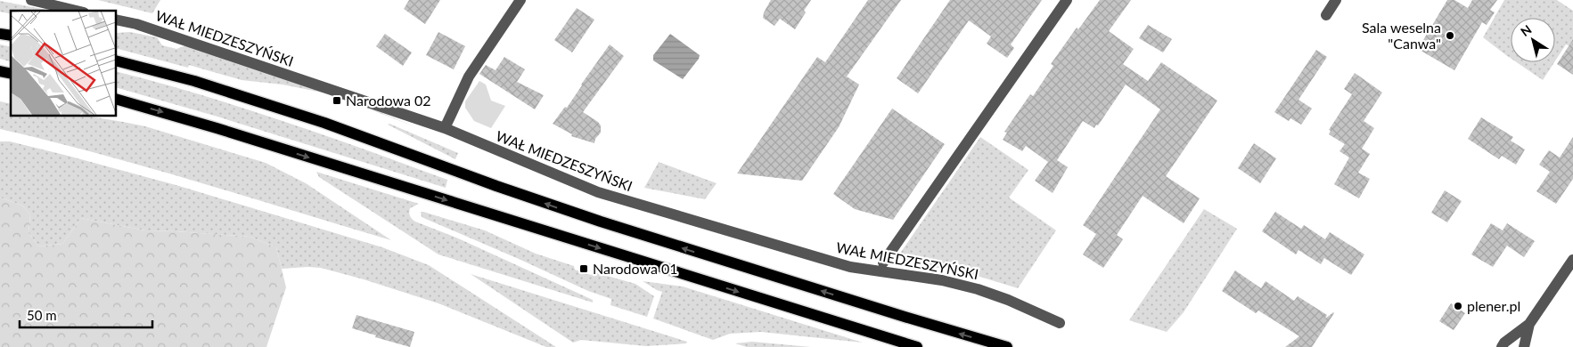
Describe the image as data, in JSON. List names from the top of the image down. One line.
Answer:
{"streets":{"street":["WAŁ MIEDZESZYŃSKI"]},"places":{"other":["Sala weselna \"Canwa\"","plener.pl"],"transit":["Narodowa 02","Narodowa 01"]},"scale_bar":"50 m","north":"top left"}
